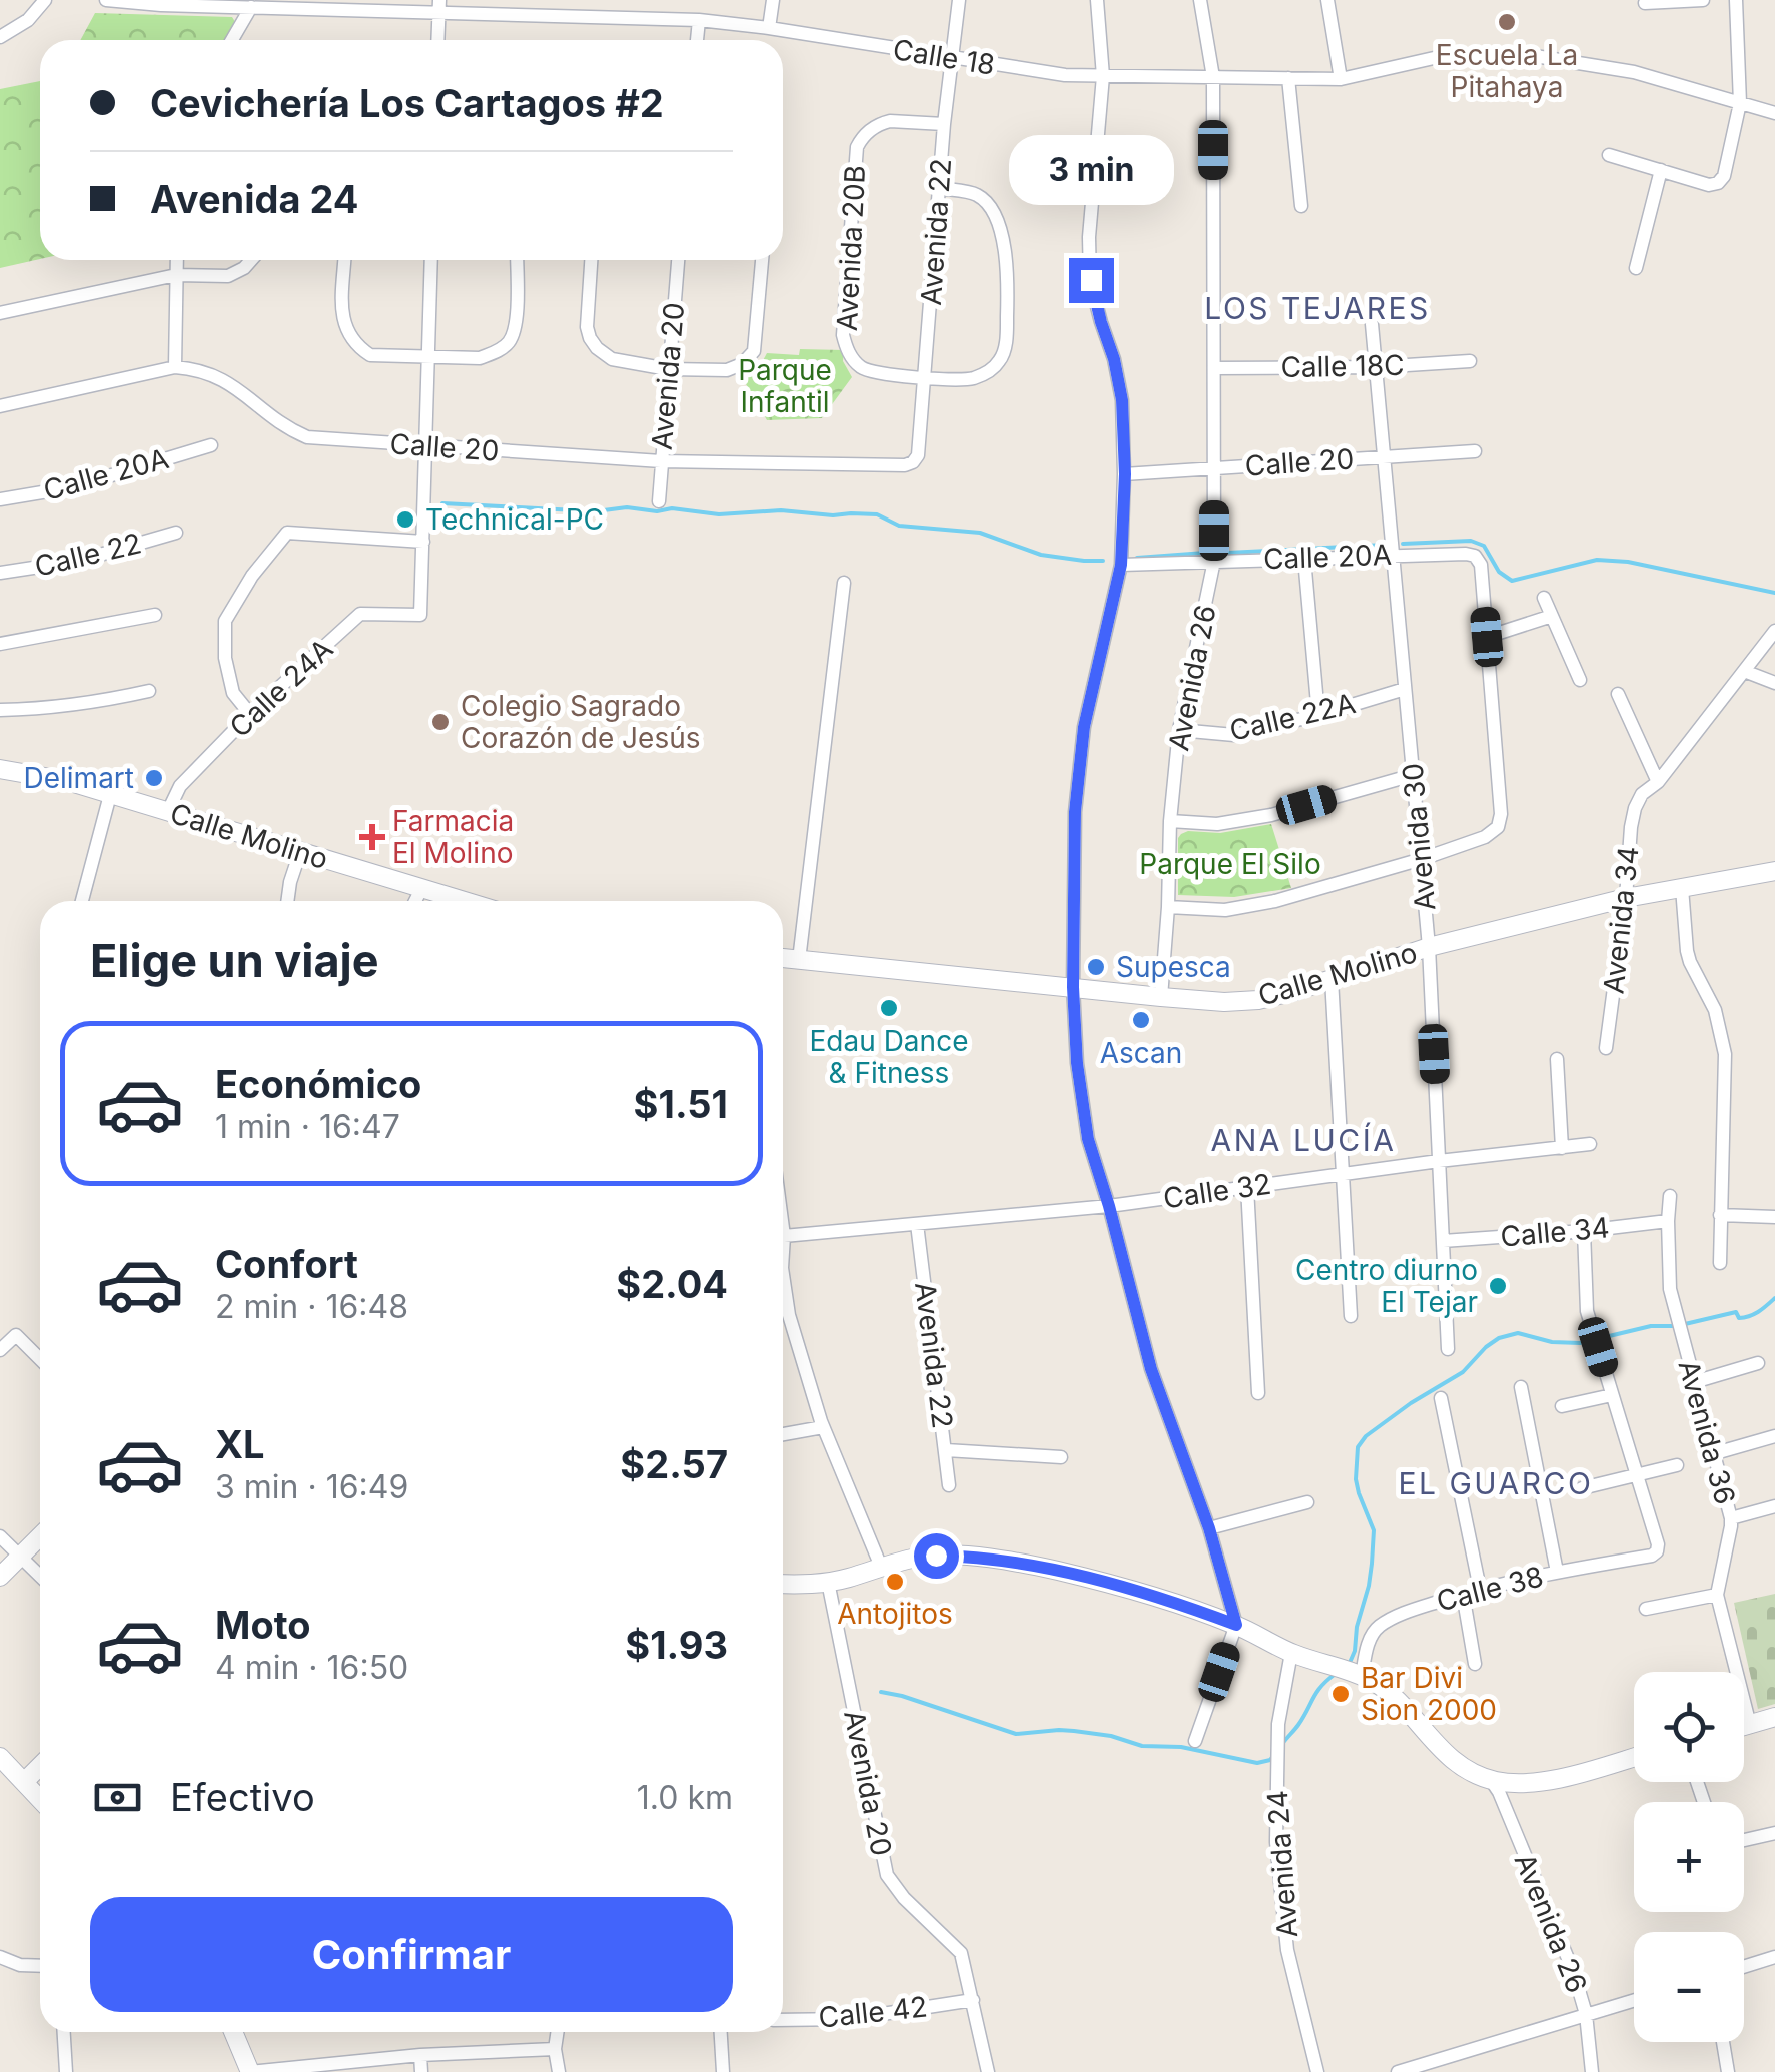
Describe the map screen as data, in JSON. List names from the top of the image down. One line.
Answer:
{"streets":{"main road":["Calle Molino"],"street":["Calle 18","Avenida 22","Avenida 20B","Calle 18C","Avenida 20","Calle 20","Calle 20A","Calle 22","Avenida 26","Calle 24A","Calle 22A","Avenida 30","Avenida 34","Calle 32","Calle 34","Avenida 36","Calle 38","Avenida 24","Calle 42"]},"crossings":[["Calle 18","Avenida 22"],["Calle 18","Avenida 26"],["Avenida 22","Avenida 20B"],["Avenida 22","Calle 20"],["Avenida 22","Calle 32"],["Calle 18C","Avenida 26"],["Calle 18C","Avenida 30"],["Avenida 20","Calle 20"],["Avenida 20","Calle 42"],["Calle 20","Avenida 26"],["Calle 20","Avenida 30"],["Calle 20A","Avenida 26"],["Calle 20A","Avenida 30"],["Avenida 26","Calle 22A"],["Avenida 26","Calle Molino"],["Calle 24A","Calle Molino"],["Calle 22A","Avenida 30"],["Calle Molino","Avenida 30"],["Calle Molino","Avenida 34"],["Avenida 30","Calle 32"],["Avenida 30","Calle 34"],["Calle 34","Avenida 36"]],"districts":["LOS TEJARES","ANA LUCÍA","EL GUARCO"],"parks":["Parque Infantil","Parque El Silo"],"places":{"other":["Escuela La Pitahaya","Technical-PC","Colegio Sagrado Corazón de Jesús","Delimart","Supesca","Edau Dance & Fitness","Ascan","Centro diurno El Tejar","Antojitos","Bar Divi Sion 2000"],"health":["Farmacia El Molino"]},"page":{"banner":["Cevichería Los Cartagos #2","Avenida 24"],"bubble":"3 min","heading":"Elige un viaje","list":[{"name":"Económico","note":"1 min · 16:47","value":"$1.51"},{"name":"Confort","note":"2 min · 16:48","value":"$2.04"},{"name":"XL","note":"3 min · 16:49","value":"$2.57"},{"name":"Moto","note":"4 min · 16:50","value":"$1.93"}],"map_buttons":["+","−"],"pay":["Efectivo","1.0 km"],"buttons":"Confirmar"}}
